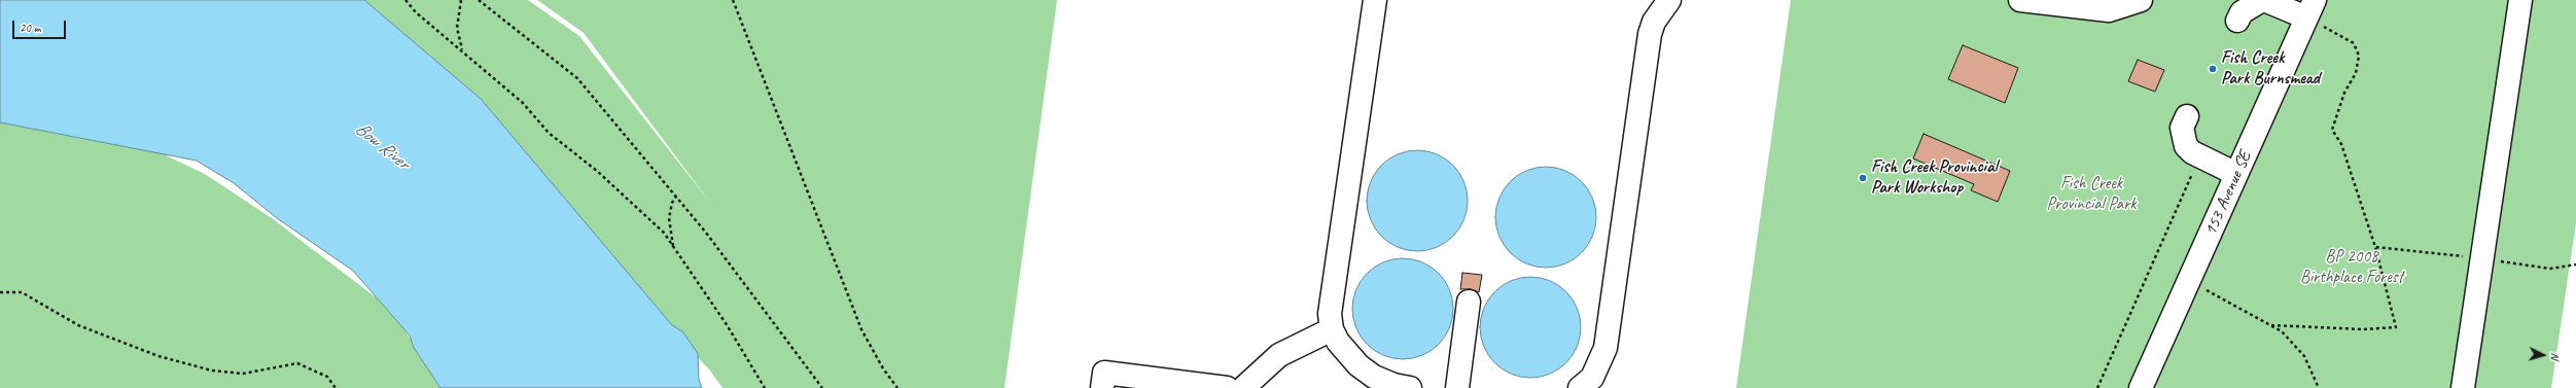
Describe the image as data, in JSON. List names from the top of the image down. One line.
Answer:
{"streets":{"lane":["153 Avenue SE"]},"water":["Bow River"],"parks":["Fish Creek Provincial Park","BP 2008 Birthplace Forest"],"places":["Fish Creek Park Burnsmead","Fish Creek Provincial Park Workshop"],"scale_bar":"20 m","north":"right"}
